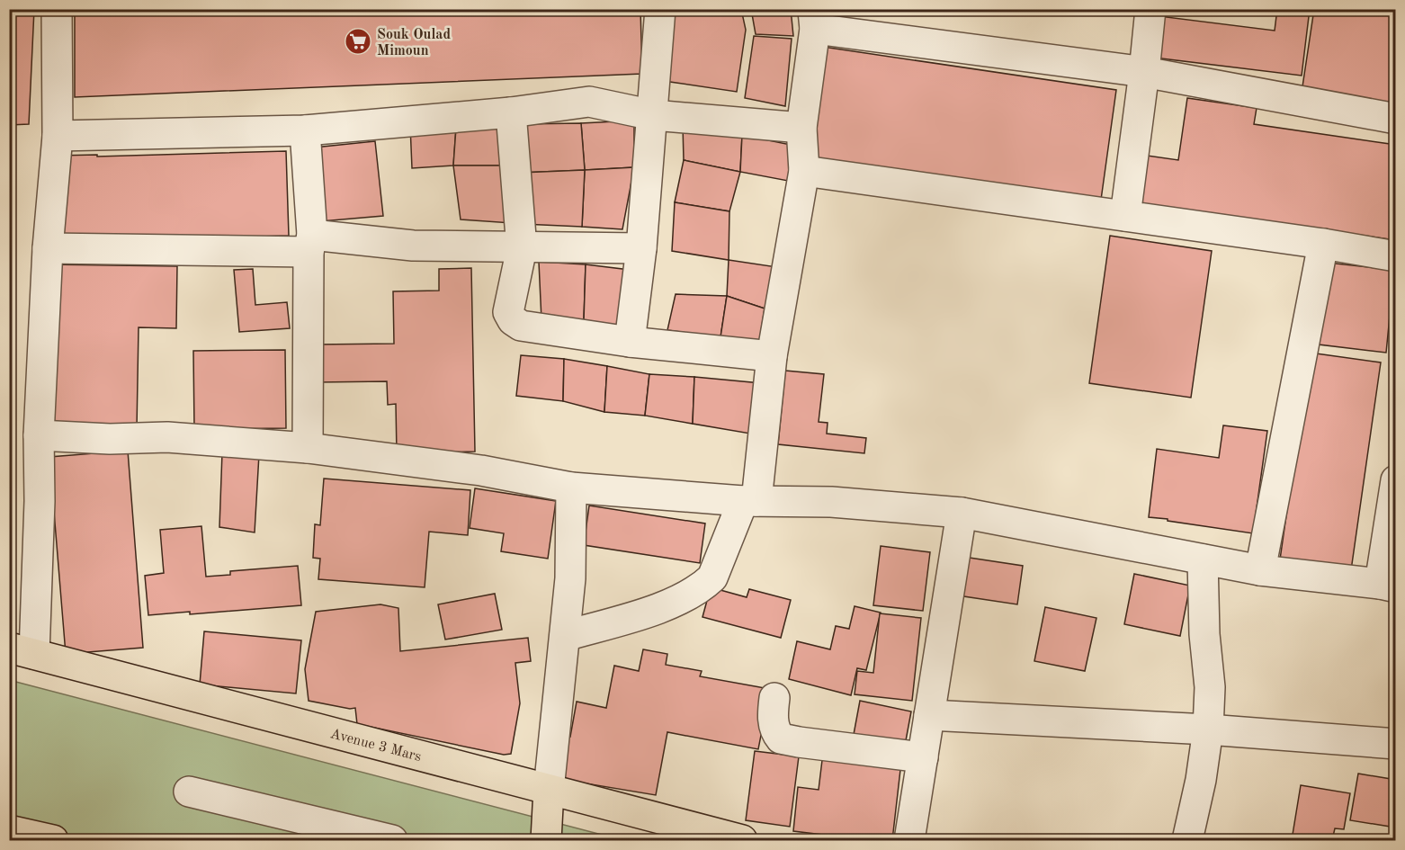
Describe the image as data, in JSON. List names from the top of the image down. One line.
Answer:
{"streets":{"main road":["Avenue 3 Mars"]},"places":{"supermarket":["Souk Oulad Mimoun"]}}
